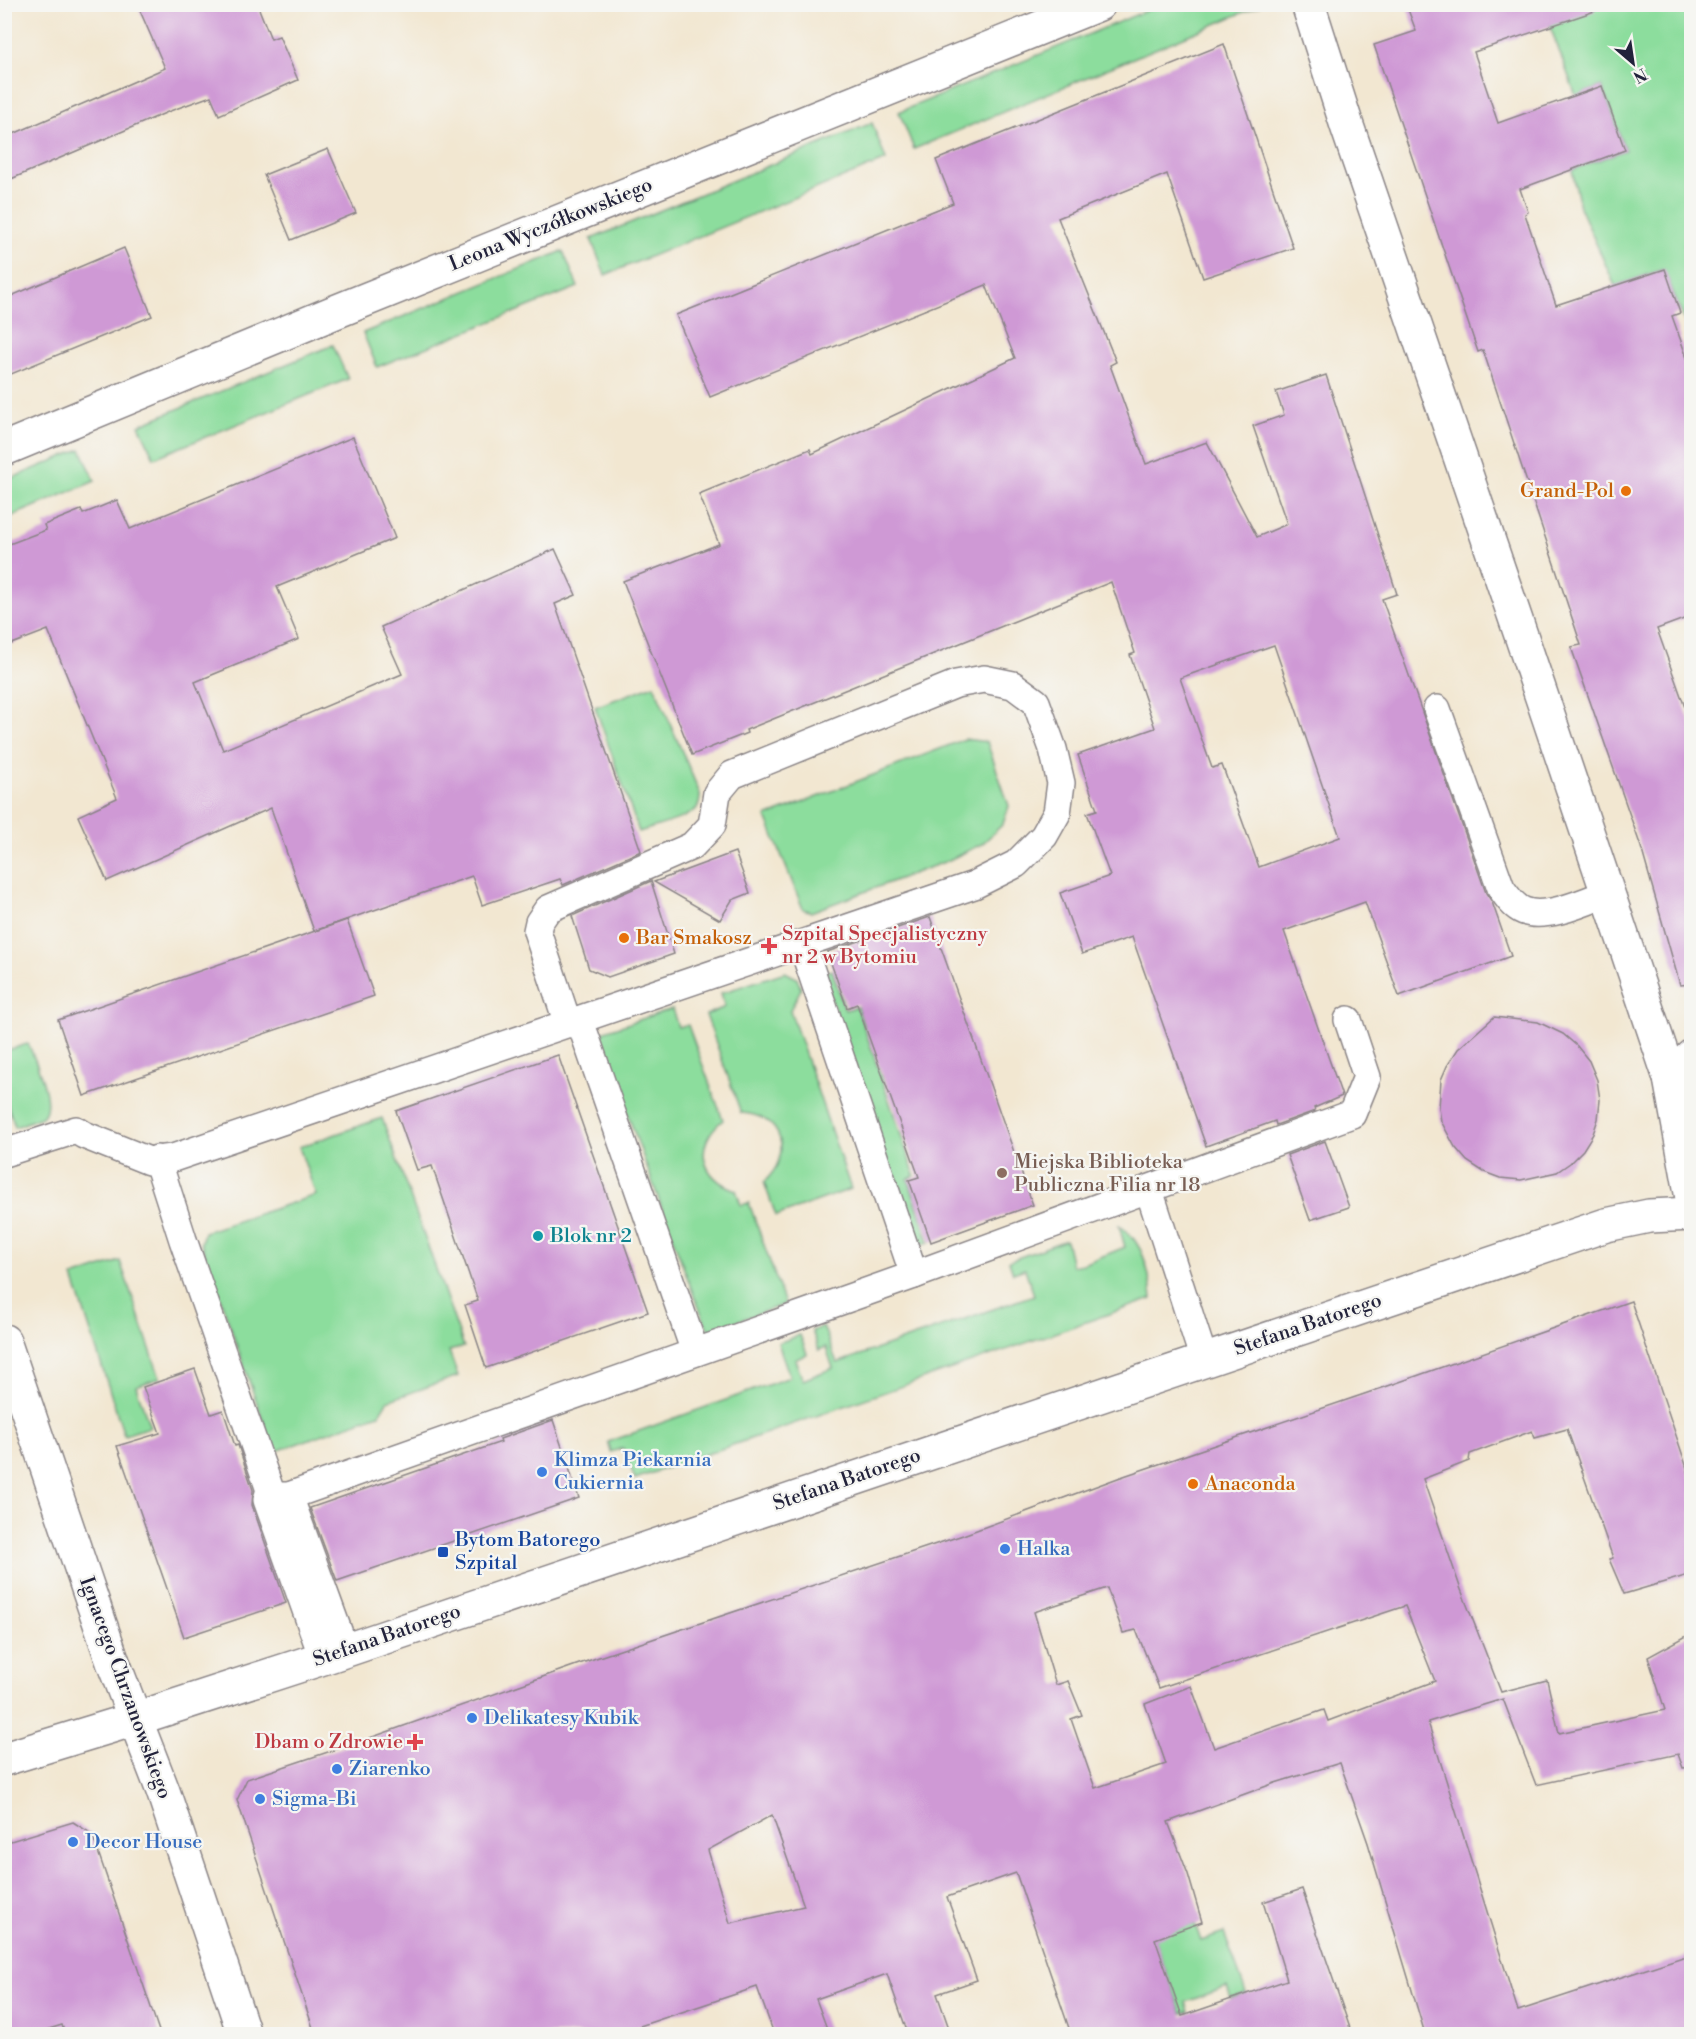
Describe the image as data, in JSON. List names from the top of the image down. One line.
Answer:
{"streets":{"street":["Leona Wyczółkowskiego","Stefana Batorego","Ignacego Chrzanowskiego"]},"crossings":[["Stefana Batorego","Ignacego Chrzanowskiego"]],"places":{"other":["Grand-Pol","Bar Smakosz","Miejska Biblioteka Publiczna Filia nr 18","Blok nr 2","Klimza Piekarnia Cukiernia","Anaconda","Halka","Delikatesy Kubik","Ziarenko","Sigma-Bi","Decor House"],"health":["Szpital Specjalistyczny nr 2 w Bytomiu","Dbam o Zdrowie"],"transit":["Bytom Batorego Szpital"]},"north":"bottom right"}
